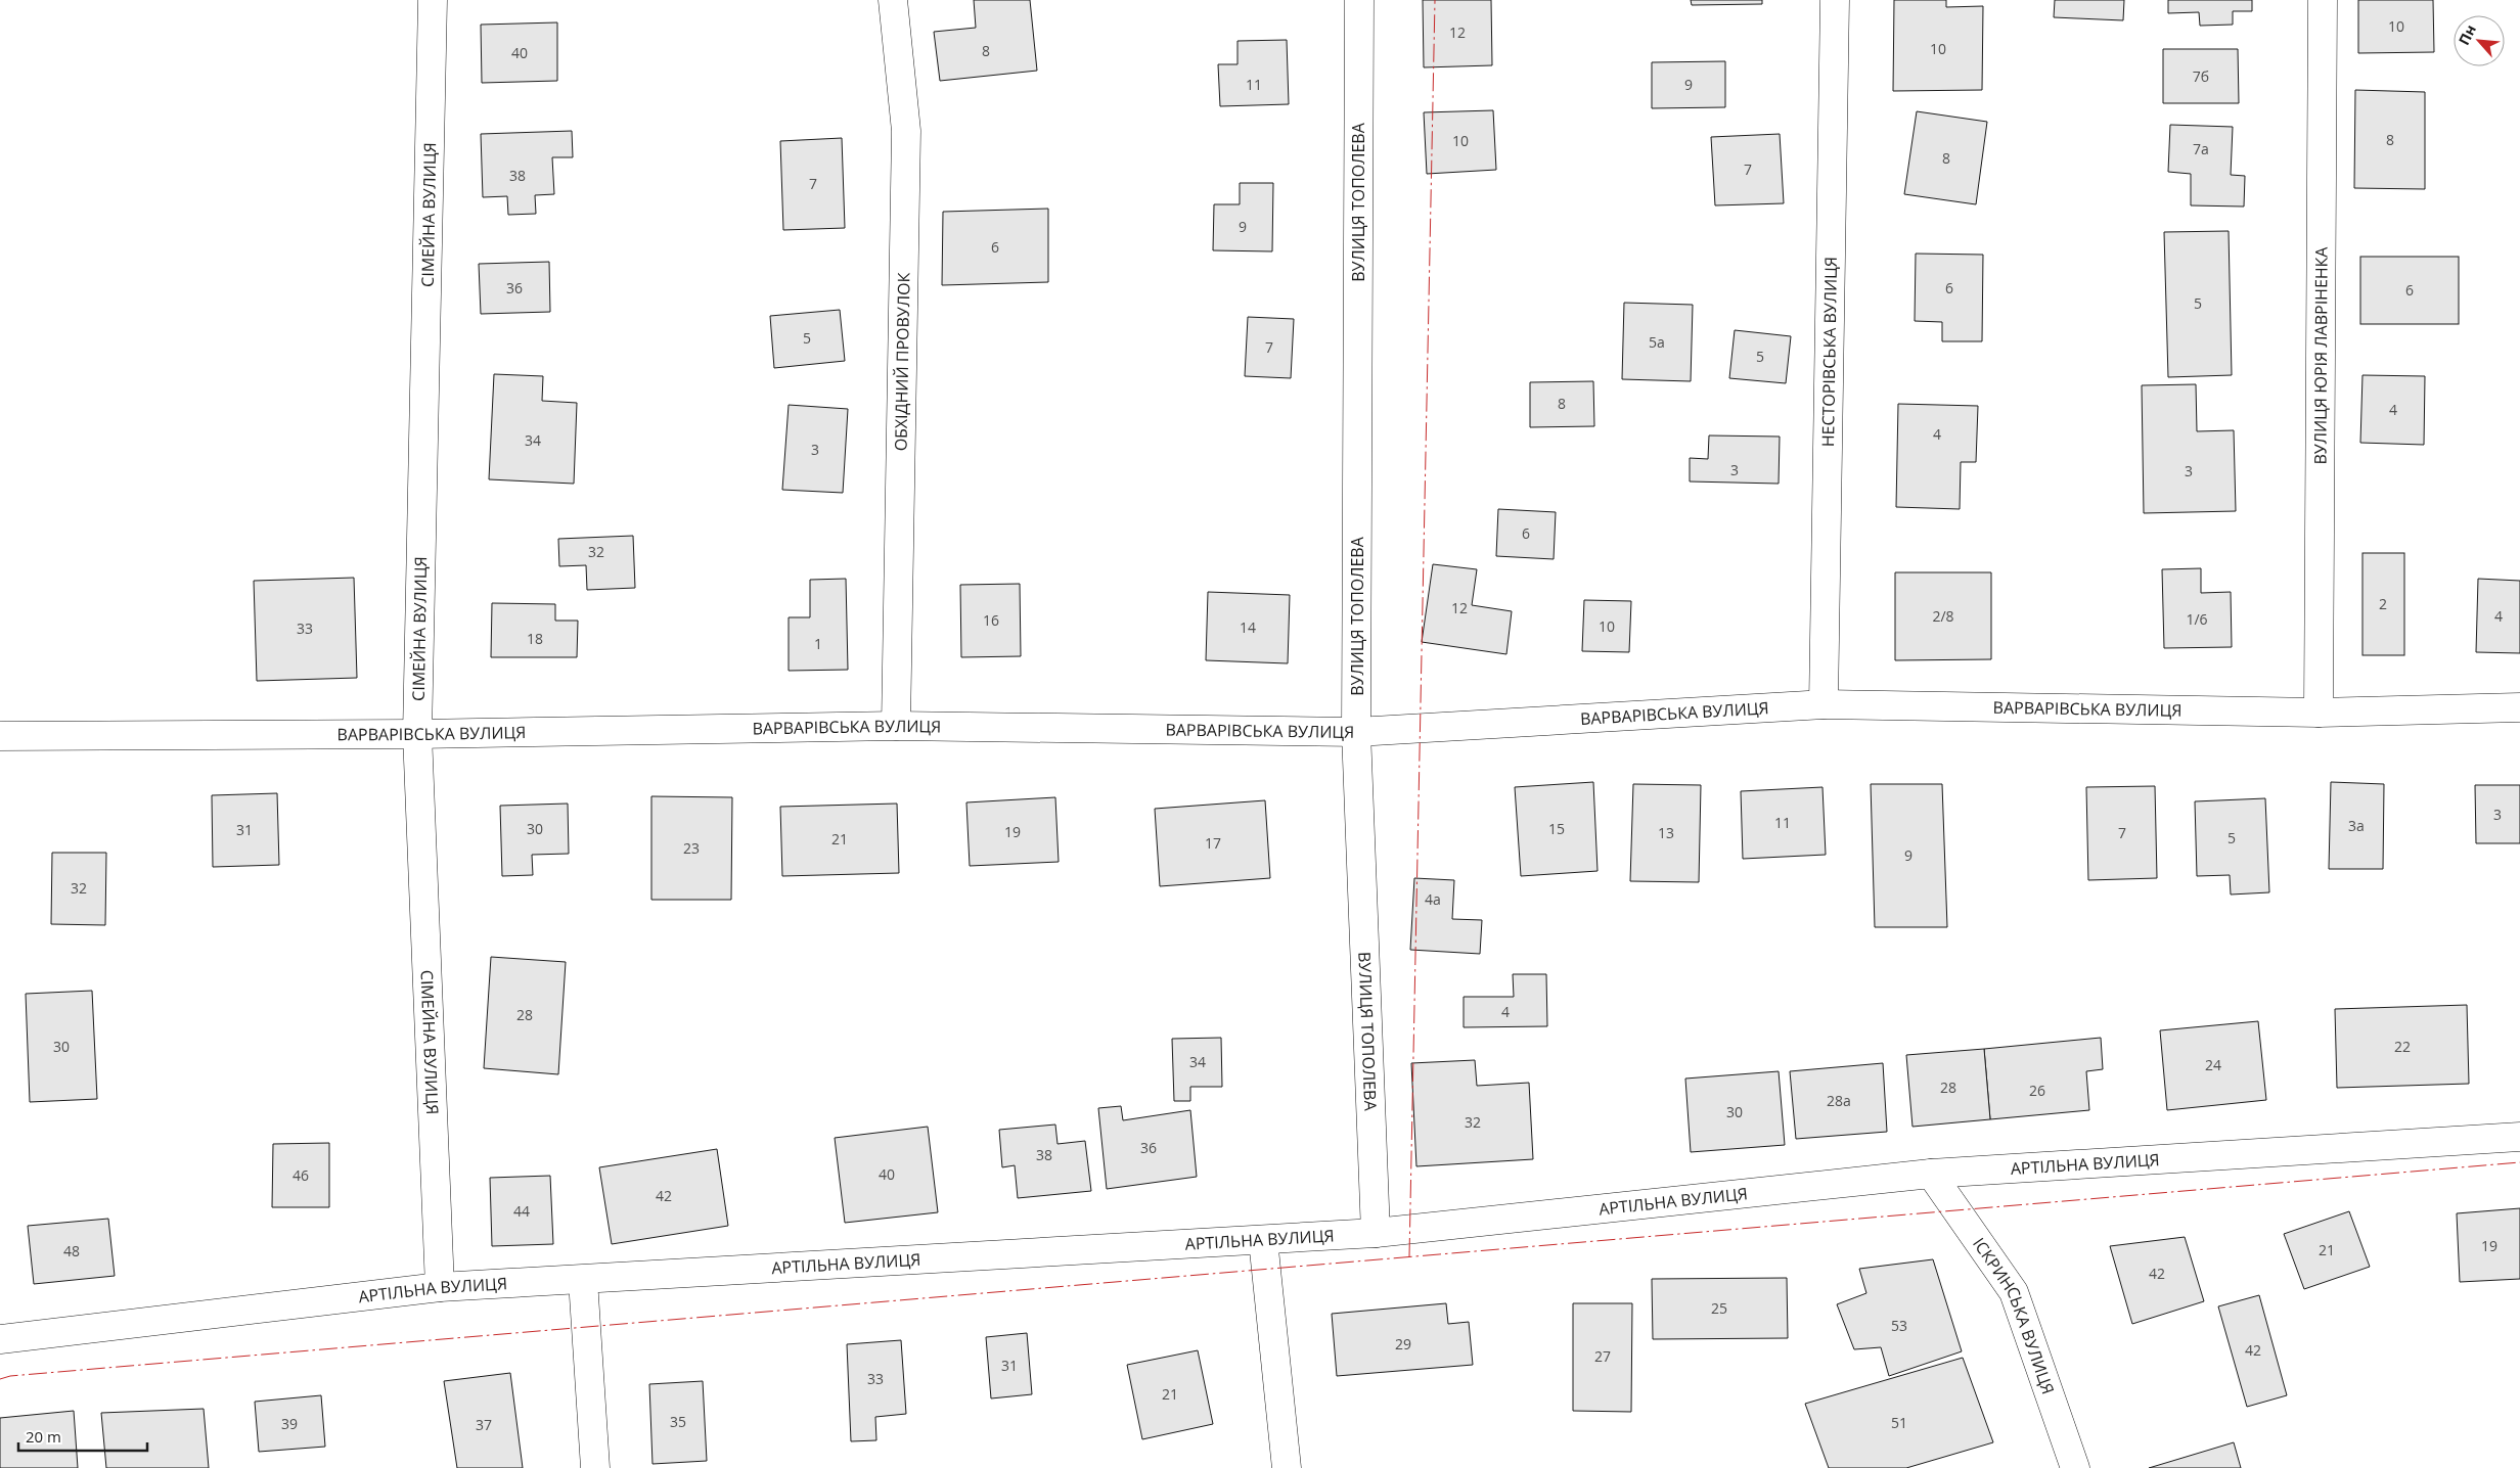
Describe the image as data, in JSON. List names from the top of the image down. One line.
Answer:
{"streets":{"street":["ВУЛИЦЯ ТОПОЛЕВА","СІМЕЙНА ВУЛИЦЯ","НЕСТОРІВСЬКА ВУЛИЦЯ","ВУЛИЦЯ ЮРІЯ ЛАВРІНЕНКА","ОБХІДНИЙ ПРОВУЛОК","ВАРВАРІВСЬКА ВУЛИЦЯ","АРТІЛЬНА ВУЛИЦЯ","ІСКРИНСЬКА ВУЛИЦЯ"]},"crossings":[["ВУЛИЦЯ ТОПОЛЕВА","ВАРВАРІВСЬКА ВУЛИЦЯ"],["ВУЛИЦЯ ТОПОЛЕВА","АРТІЛЬНА ВУЛИЦЯ"],["СІМЕЙНА ВУЛИЦЯ","ВАРВАРІВСЬКА ВУЛИЦЯ"],["СІМЕЙНА ВУЛИЦЯ","АРТІЛЬНА ВУЛИЦЯ"],["НЕСТОРІВСЬКА ВУЛИЦЯ","ВАРВАРІВСЬКА ВУЛИЦЯ"],["ВУЛИЦЯ ЮРІЯ ЛАВРІНЕНКА","ВАРВАРІВСЬКА ВУЛИЦЯ"],["ОБХІДНИЙ ПРОВУЛОК","ВАРВАРІВСЬКА ВУЛИЦЯ"],["АРТІЛЬНА ВУЛИЦЯ","ІСКРИНСЬКА ВУЛИЦЯ"]],"house_numbers":["10","12","10","8","40","7б","11","9","8","10","7а","8","7","38","7","9","6","36","6","6","5","5","5а","7","5","8","4","4","34","3","3","3","6","32","2","12","2/8","4","1/6","16","10","14","33","18","1","3","11","3а","30","15","31","19","13","7","5","21","17","23","9","32","4а","4","28","30","22","34","24","28","26","28а","30","32","36","38","40","46","42","44","19","21","48","42","25","53","29","42","27","31","33","21","35","51","39","37"],"scale_bar":"20 m","north":"top left"}
